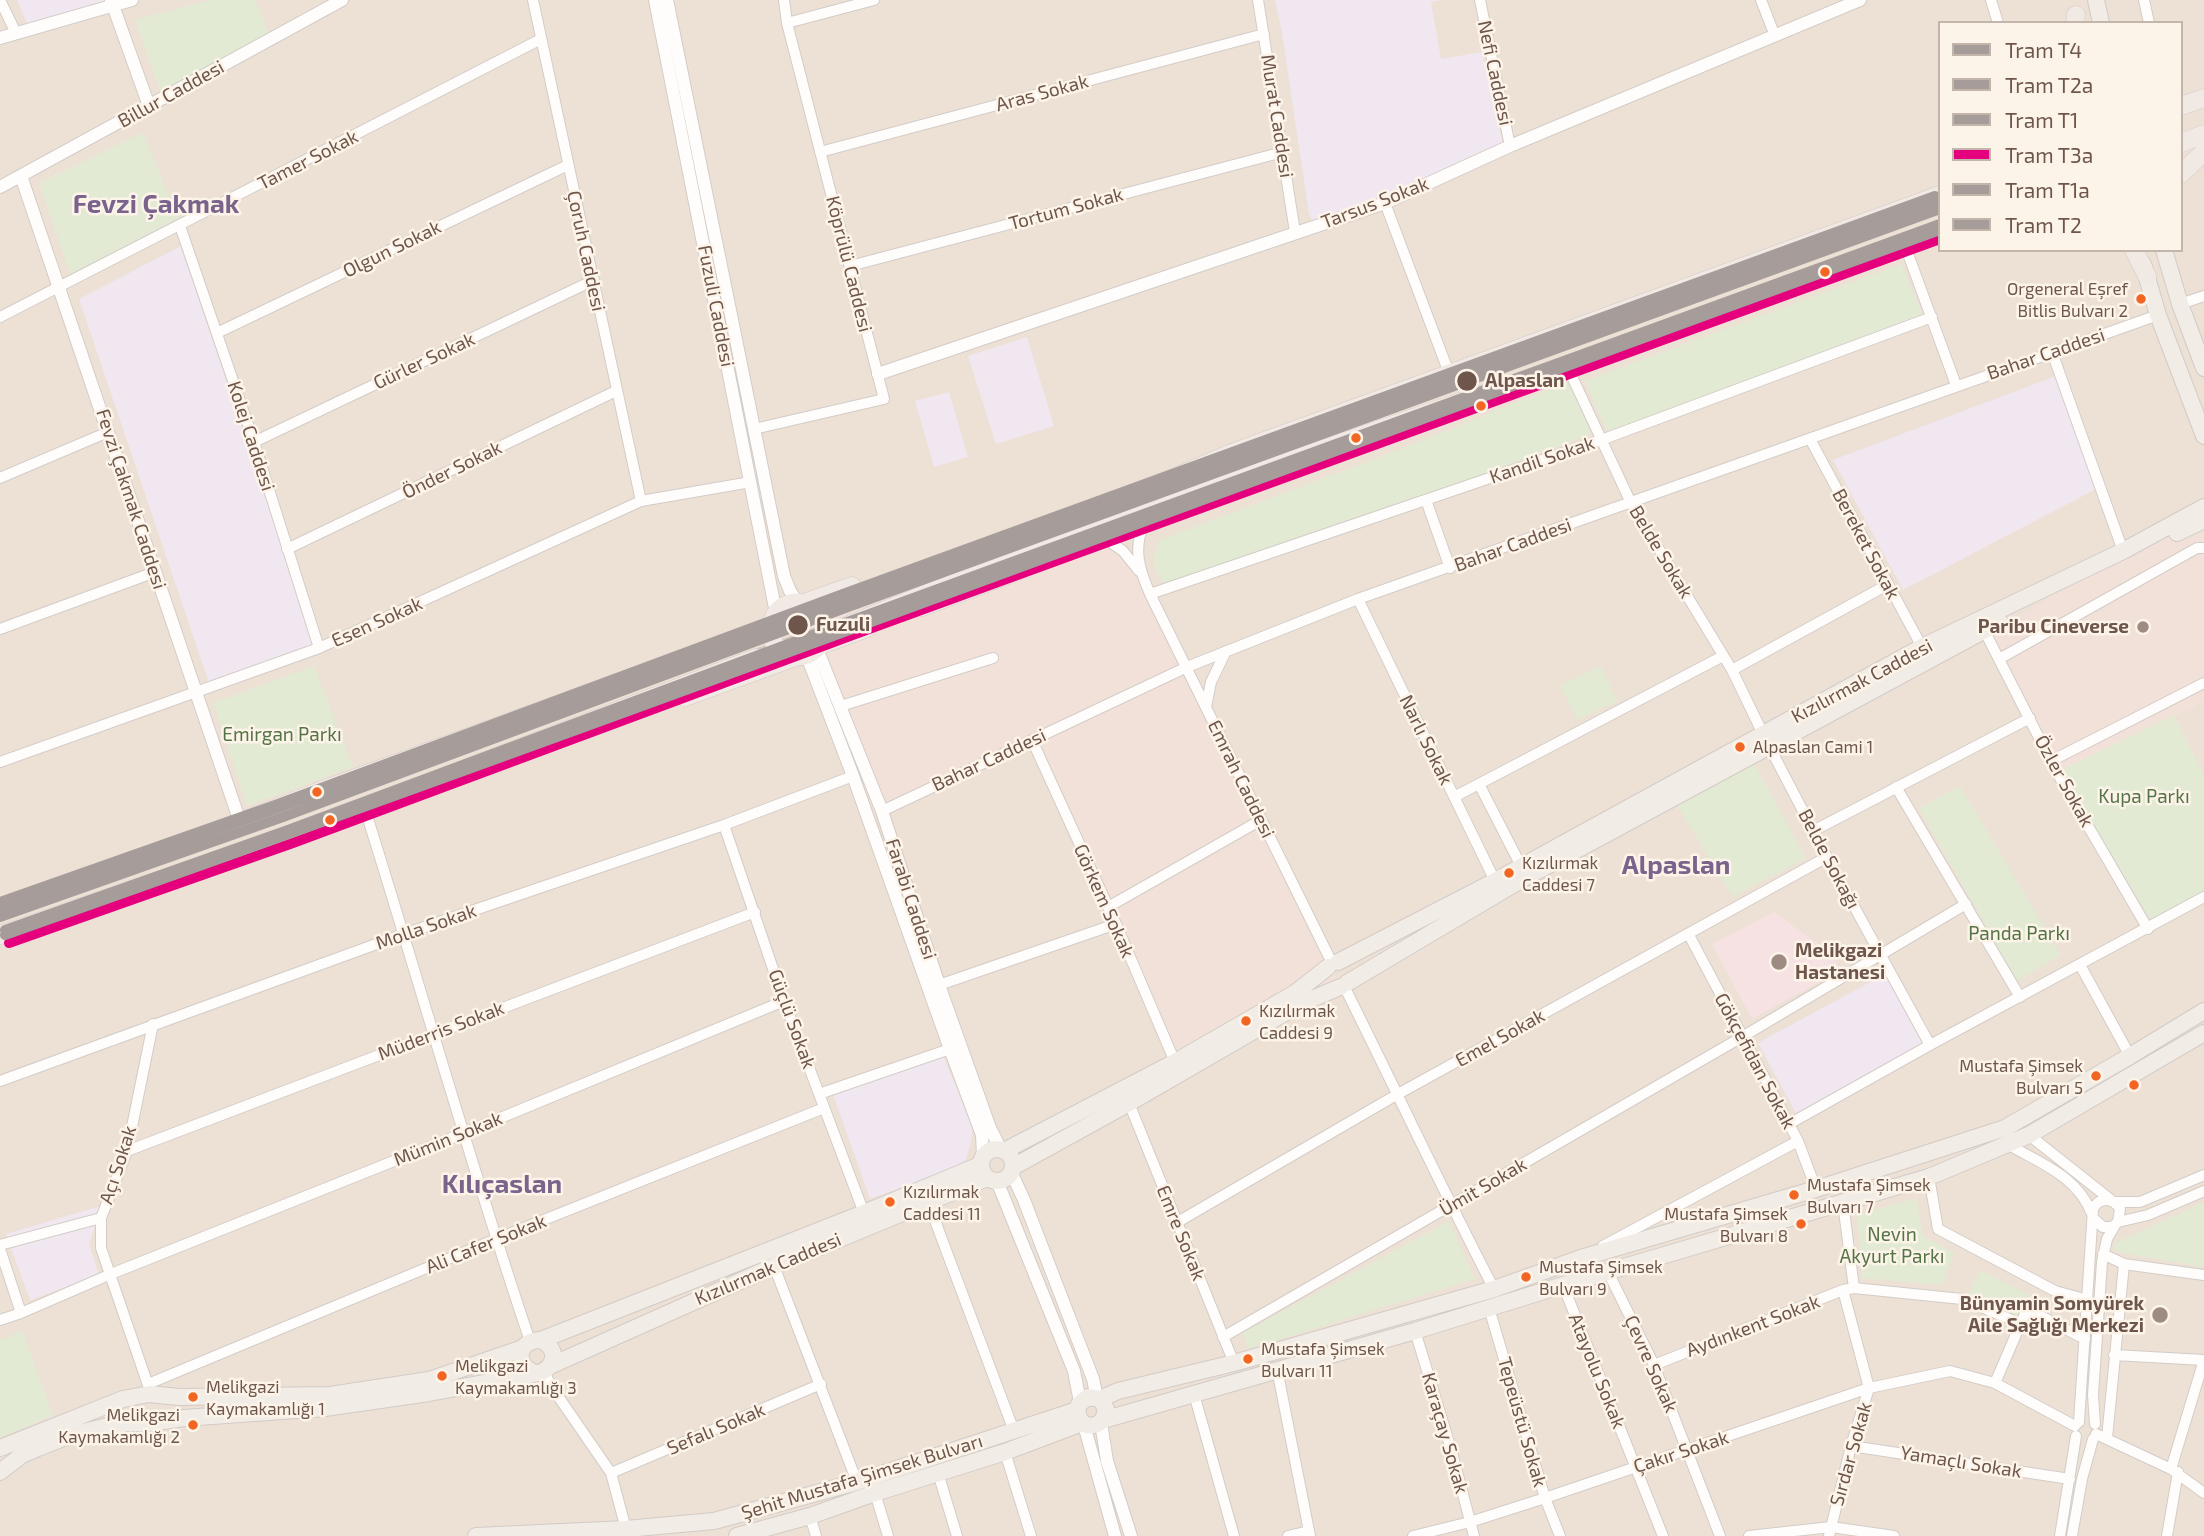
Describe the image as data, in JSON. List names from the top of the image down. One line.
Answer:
{"streets":{"main road":["Kızılırmak Caddesi","Şehit Mustafa Şimsek Bulvarı"],"street":["Nefi Caddesi","Aras Sokak","Billur Caddesi","Murat Caddesi","Tamer Sokak","Tarsus Sokak","Tortum Sokak","Olgun Sokak","Çoruh Caddesi","Köprülü Caddesi","Fuzuli Caddesi","Bahar Caddesi","Gürler Sokak","Kolej Caddesi","Kandil Sokak","Önder Sokak","Fevzi Çakmak Caddesi","Bereket Sokak","Belde Sokak","Esen Sokak","Narlı Sokak","Emrah Caddesi","Özler Sokak","Belde Sokağı","Farabi Caddesi","Görkem Sokak","Molla Sokak","Güçlü Sokak","Müderris Sokak","Emel Sokak","Gökçefidan Sokak","Mümin Sokak","Açı Sokak","Ümit Sokak","Emre Sokak","Ali Cafer Sokak","Aydınkent Sokak","Çevre Sokak","Atayolu Sokak","Tepeüstü Sokak","Sefalı Sokak","Karaçay Sokak","Çakır Sokak","Sırdar Sokak","Yamaçlı Sokak"]},"crossings":[["Nefi Caddesi","Tarsus Sokak"],["Aras Sokak","Murat Caddesi"],["Aras Sokak","Köprülü Caddesi"],["Billur Caddesi","Fevzi Çakmak Caddesi"],["Murat Caddesi","Tarsus Sokak"],["Murat Caddesi","Tortum Sokak"],["Tamer Sokak","Çoruh Caddesi"],["Tamer Sokak","Kolej Caddesi"],["Tamer Sokak","Fevzi Çakmak Caddesi"],["Tarsus Sokak","Köprülü Caddesi"],["Tortum Sokak","Köprülü Caddesi"],["Olgun Sokak","Çoruh Caddesi"],["Olgun Sokak","Kolej Caddesi"],["Çoruh Caddesi","Gürler Sokak"],["Çoruh Caddesi","Önder Sokak"],["Çoruh Caddesi","Esen Sokak"],["Köprülü Caddesi","Fuzuli Caddesi"],["Fuzuli Caddesi","Esen Sokak"],["Fuzuli Caddesi","Farabi Caddesi"],["Bahar Caddesi","Bereket Sokak"],["Bahar Caddesi","Belde Sokak"],["Bahar Caddesi","Narlı Sokak"],["Bahar Caddesi","Emrah Caddesi"],["Bahar Caddesi","Farabi Caddesi"],["Bahar Caddesi","Görkem Sokak"],["Gürler Sokak","Kolej Caddesi"],["Kolej Caddesi","Önder Sokak"],["Kolej Caddesi","Esen Sokak"],["Kandil Sokak","Belde Sokak"],["Kandil Sokak","Emrah Caddesi"],["Fevzi Çakmak Caddesi","Esen Sokak"],["Bereket Sokak","Kızılırmak Caddesi"],["Belde Sokak","Kızılırmak Caddesi"],["Belde Sokak","Belde Sokağı"],["Kızılırmak Caddesi","Narlı Sokak"],["Kızılırmak Caddesi","Emrah Caddesi"],["Kızılırmak Caddesi","Özler Sokak"],["Kızılırmak Caddesi","Belde Sokağı"],["Kızılırmak Caddesi","Farabi Caddesi"],["Kızılırmak Caddesi","Görkem Sokak"],["Kızılırmak Caddesi","Güçlü Sokak"],["Kızılırmak Caddesi","Açı Sokak"],["Kızılırmak Caddesi","Emre Sokak"],["Kızılırmak Caddesi","Ali Cafer Sokak"],["Belde Sokağı","Emel Sokak"],["Belde Sokağı","Ümit Sokak"],["Farabi Caddesi","Molla Sokak"],["Farabi Caddesi","Şehit Mustafa Şimsek Bulvarı"],["Molla Sokak","Güçlü Sokak"],["Molla Sokak","Açı Sokak"],["Güçlü Sokak","Müderris Sokak"],["Güçlü Sokak","Mümin Sokak"],["Güçlü Sokak","Ali Cafer Sokak"],["Müderris Sokak","Açı Sokak"],["Emel Sokak","Gökçefidan Sokak"],["Emel Sokak","Emre Sokak"],["Gökçefidan Sokak","Ümit Sokak"],["Mümin Sokak","Açı Sokak"],["Açı Sokak","Ali Cafer Sokak"],["Ümit Sokak","Emre Sokak"],["Aydınkent Sokak","Çevre Sokak"],["Aydınkent Sokak","Sırdar Sokak"],["Çevre Sokak","Çakır Sokak"],["Atayolu Sokak","Çakır Sokak"],["Tepeüstü Sokak","Çakır Sokak"],["Karaçay Sokak","Çakır Sokak"],["Çakır Sokak","Sırdar Sokak"],["Sırdar Sokak","Yamaçlı Sokak"]],"districts":["Fevzi Çakmak","Alpaslan","Kılıçaslan"],"parks":["Emirgan Parkı","Kupa Parkı","Panda Parkı","Nevin Akyurt Parkı"],"places":["Orgeneral Eşref Bitlis Bulvarı 2","Alpaslan","Fuzuli","Paribu Cineverse","Alpaslan Cami 1","Kızılırmak Caddesi 7","Melikgazi Hastanesi","Kızılırmak Caddesi 9","Mustafa Şimsek Bulvarı 5","Mustafa Şimsek Bulvarı 7","Kızılırmak Caddesi 11","Mustafa Şimsek Bulvarı 8","Mustafa Şimsek Bulvarı 9","Bünyamin Somyürek Aile Sağlığı Merkezi","Mustafa Şimsek Bulvarı 11","Melikgazi Kaymakamlığı 3","Melikgazi Kaymakamlığı 1","Melikgazi Kaymakamlığı 2"],"lines":["tram line T1","tram line T2","tram line T4","tram line T2a","tram line T1a","tram line T3a"],"legend":["Tram T4","Tram T2a","Tram T1","Tram T3a","Tram T1a","Tram T2"]}
